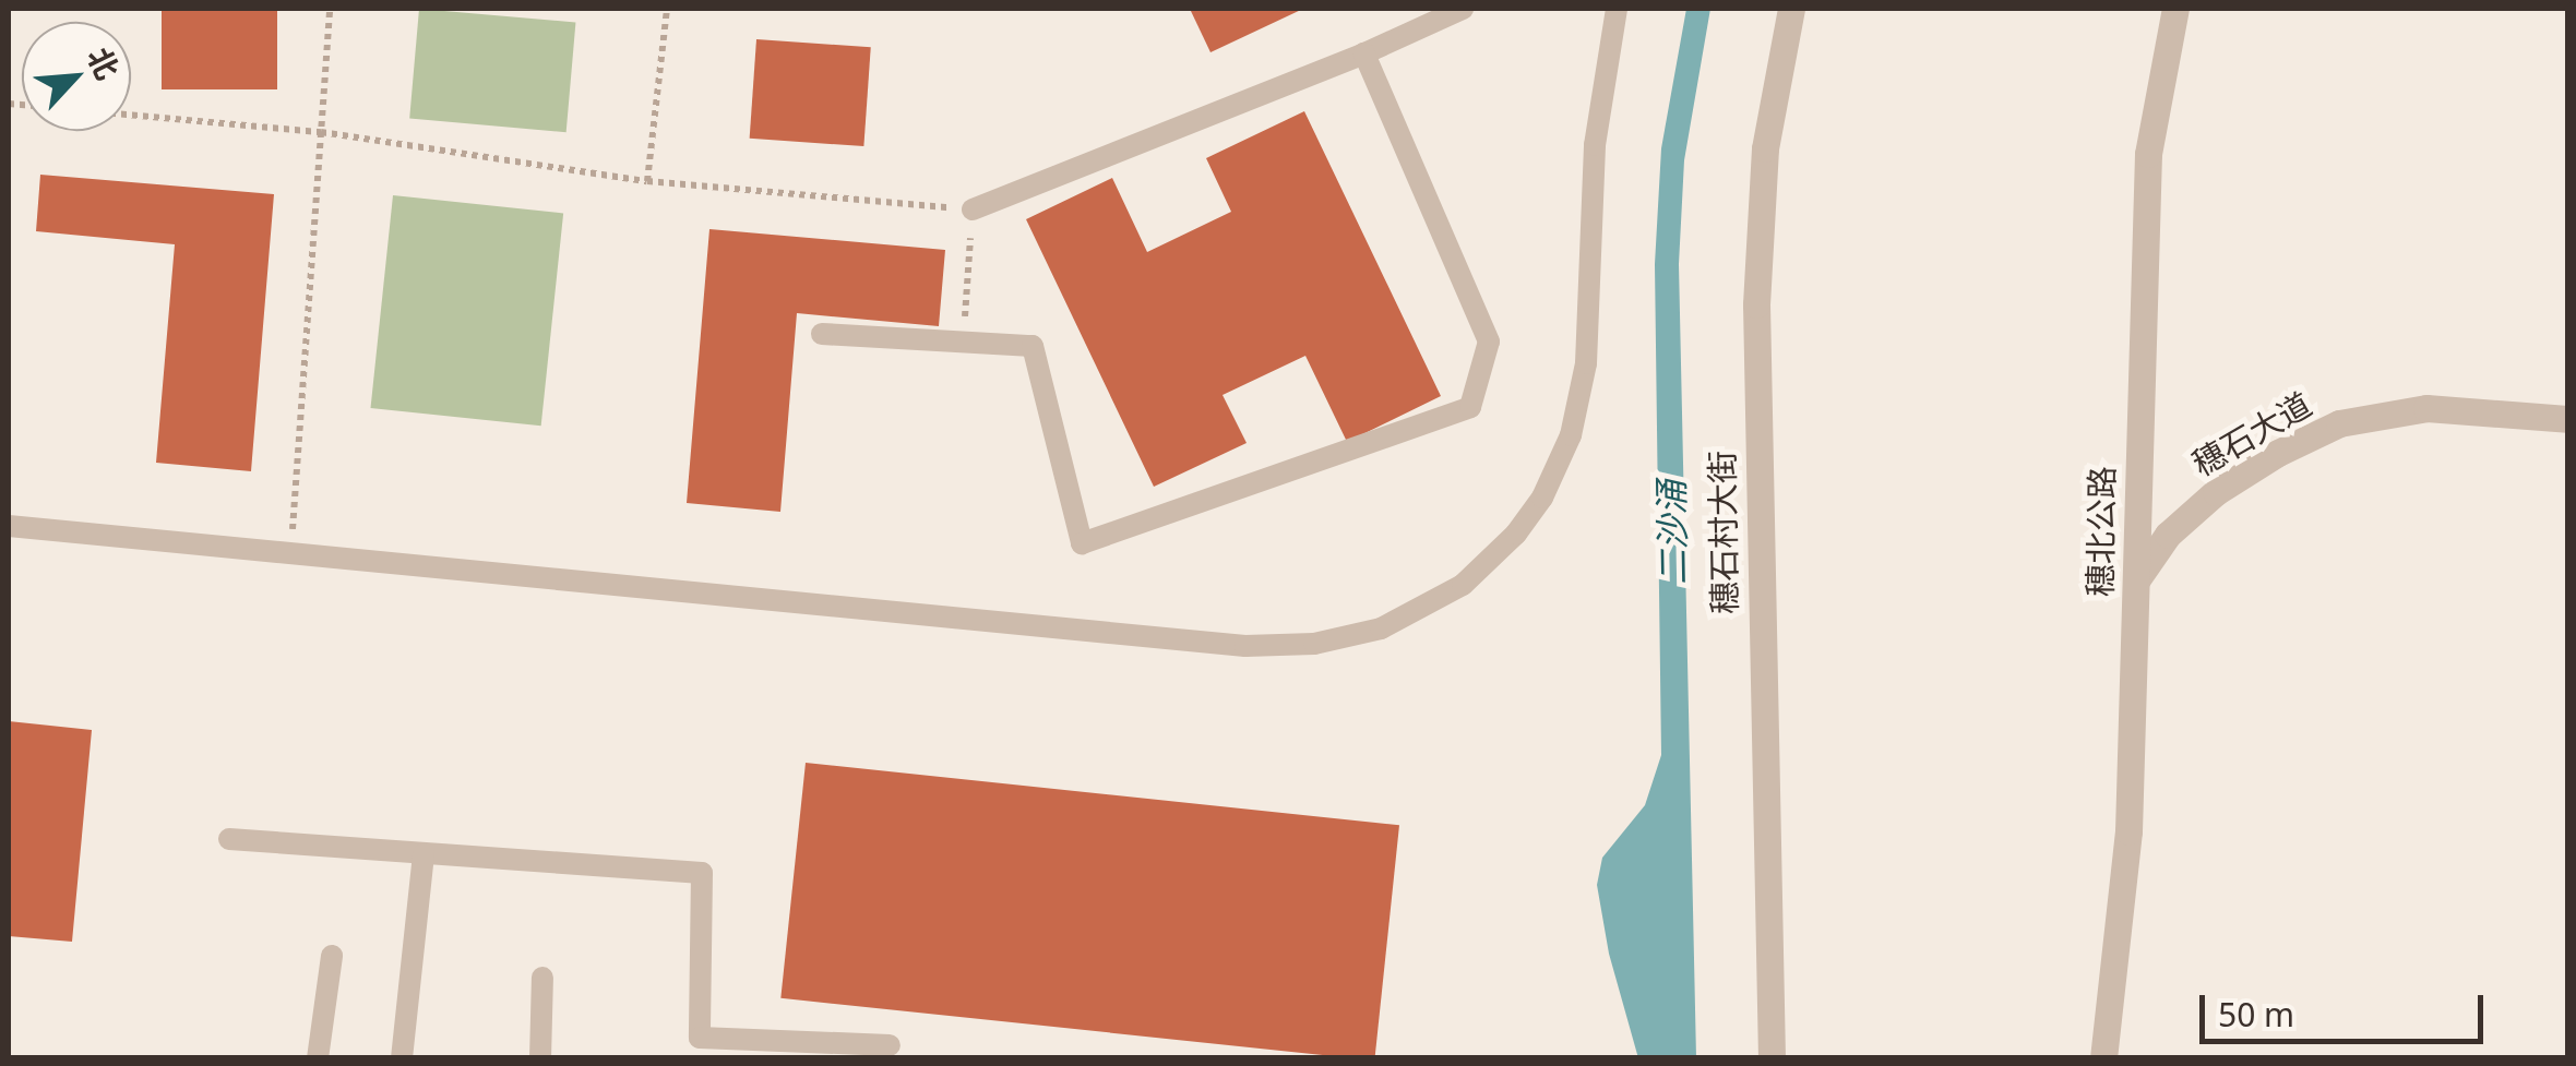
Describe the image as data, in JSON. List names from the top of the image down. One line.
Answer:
{"streets":{"street":["穗石大道","穗北公路","穗石村大街"]},"crossings":[["穗石大道","穗北公路"]],"water":["二沙涌"],"scale_bar":"50 m","north":"top right"}
